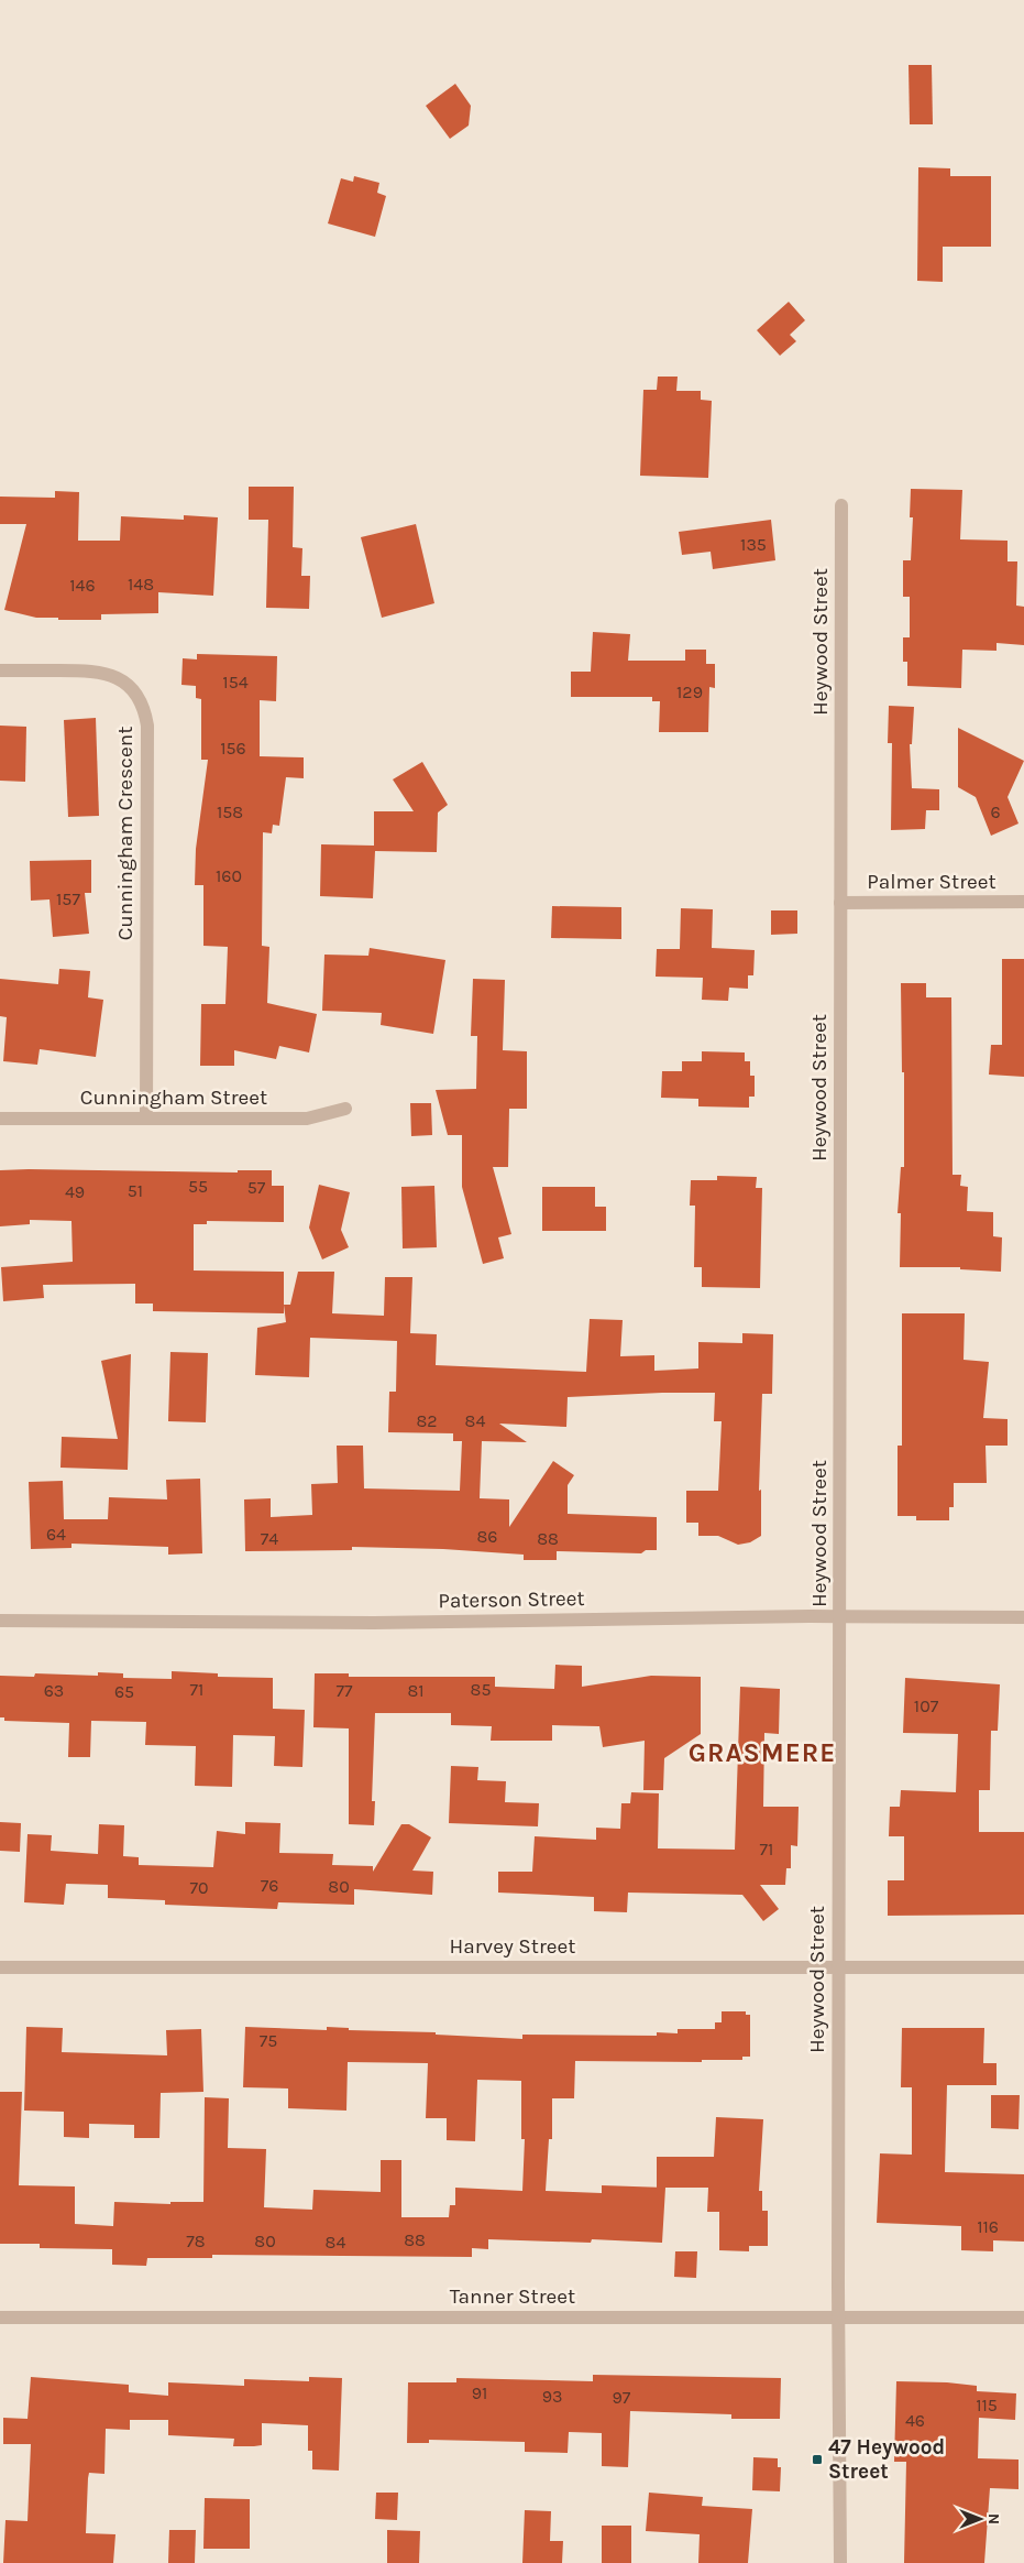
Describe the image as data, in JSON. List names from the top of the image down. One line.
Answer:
{"streets":{"street":["Heywood Street","Cunningham Crescent","Palmer Street","Cunningham Street","Paterson Street","Harvey Street","Tanner Street"]},"crossings":[["Heywood Street","Palmer Street"],["Heywood Street","Paterson Street"],["Heywood Street","Harvey Street"],["Heywood Street","Tanner Street"],["Cunningham Crescent","Cunningham Street"]],"districts":["GRASMERE"],"places":{"transit":["47 Heywood Street"]},"house_numbers":["135","148","146","154","129","156","158","6","160","157","55","57","51","49","82","84","64","86","74","88","71","85","63","77","81","65","107","71","76","80","70","75","116","88","78","80","84","91","93","97","115","46"],"north":"right"}
